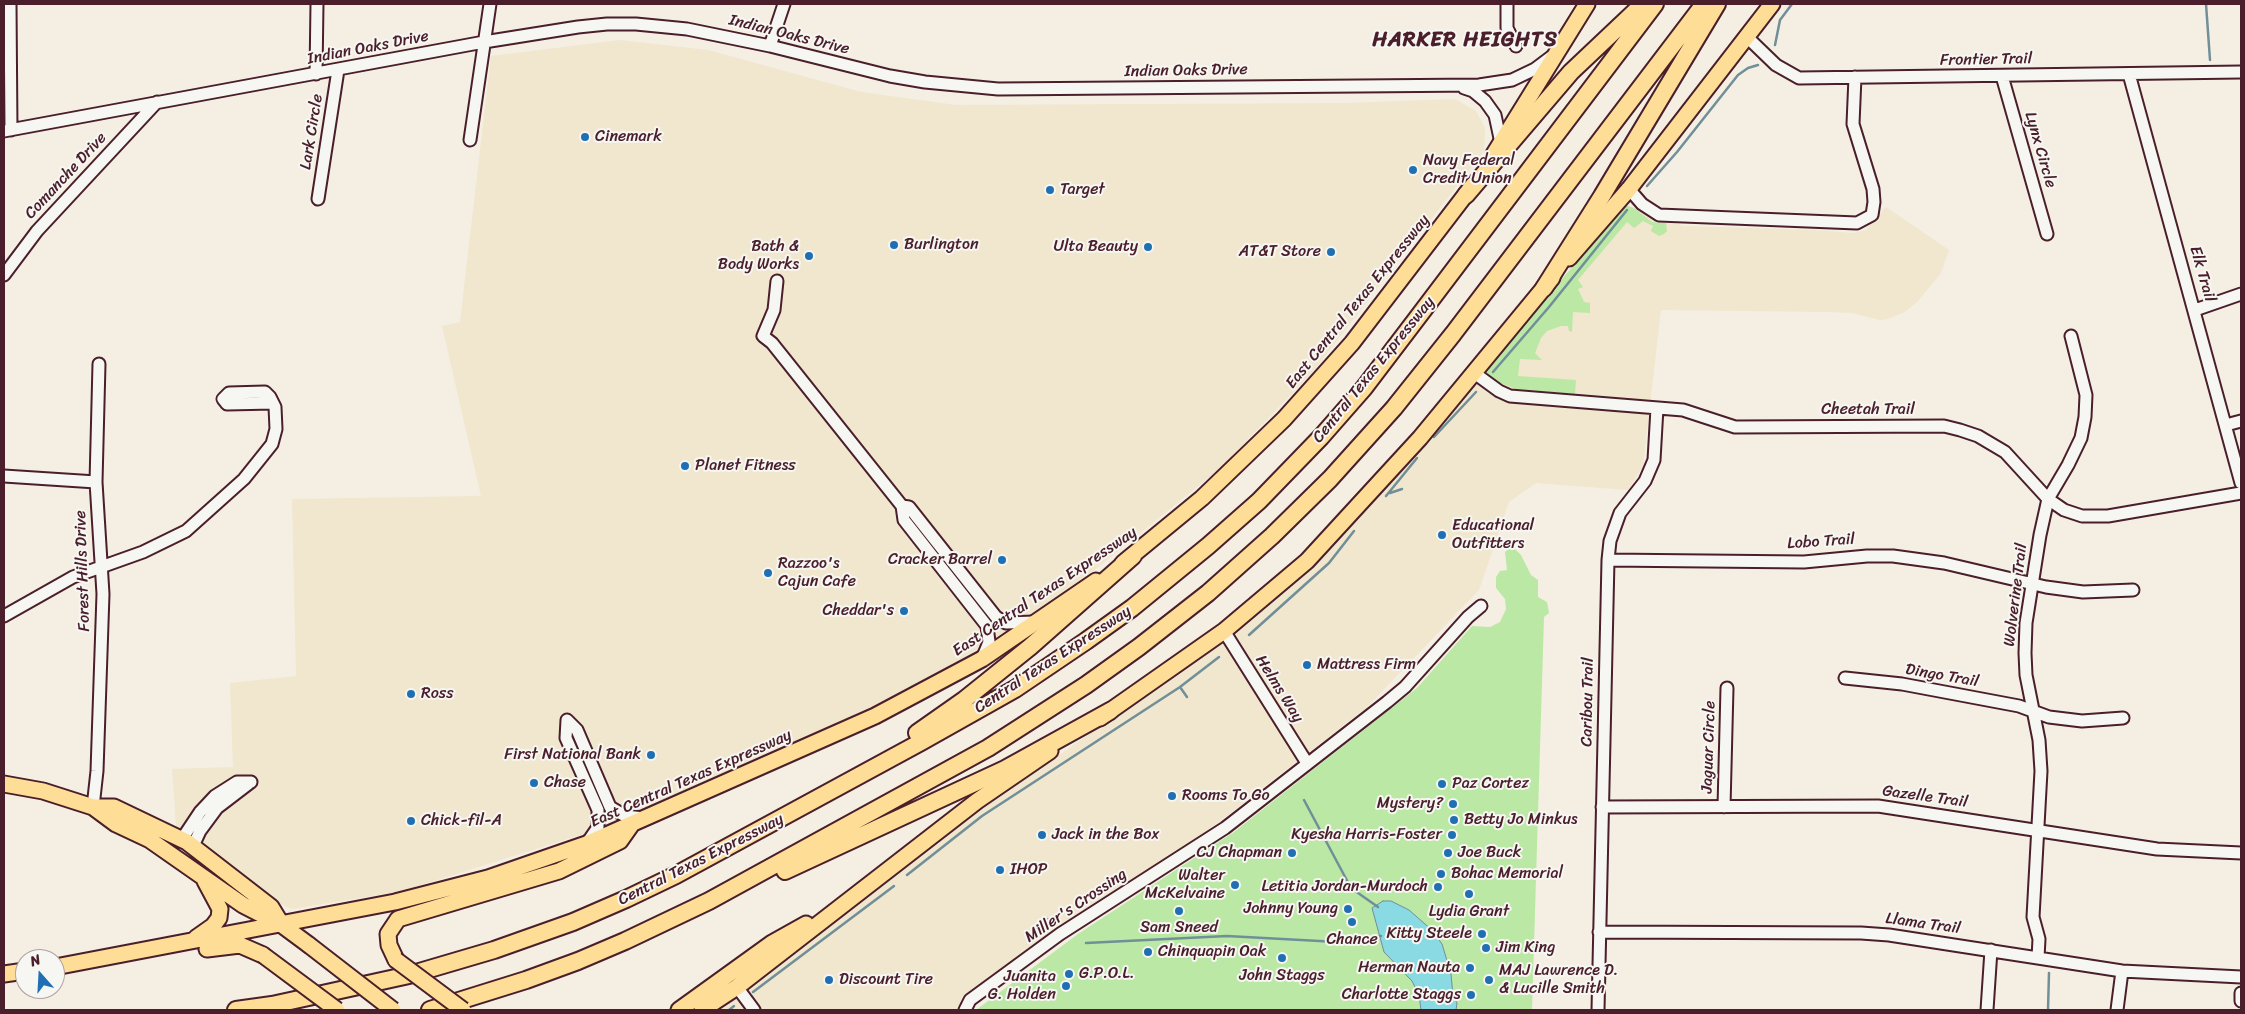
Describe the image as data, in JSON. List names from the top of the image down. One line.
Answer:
{"streets":{"highway":["Central Texas Expressway"],"main road":["East Central Texas Expressway"],"street":["Indian Oaks Drive","Frontier Trail","Lark Circle","Lynx Circle","Comanche Drive","Elk Trail","Cheetah Trail","Lobo Trail","Forest Hills Drive","Wolverine Trail","Dingo Trail","Helms Way","Caribou Trail","Jaguar Circle","Gazelle Trail","Miller's Crossing","Llama Trail"]},"crossings":[["Indian Oaks Drive","Lark Circle"],["Indian Oaks Drive","Comanche Drive"],["Indian Oaks Drive","East Central Texas Expressway"],["Frontier Trail","Lynx Circle"],["Frontier Trail","Elk Trail"],["Cheetah Trail","Wolverine Trail"],["Cheetah Trail","Caribou Trail"],["Lobo Trail","Wolverine Trail"],["Lobo Trail","Caribou Trail"],["Wolverine Trail","Dingo Trail"],["Wolverine Trail","Gazelle Trail"],["Wolverine Trail","Llama Trail"],["Helms Way","Miller's Crossing"],["Caribou Trail","Gazelle Trail"],["Caribou Trail","Llama Trail"],["Jaguar Circle","Gazelle Trail"]],"districts":["HARKER HEIGHTS"],"places":["Cinemark","Navy Federal Credit Union","Target","Burlington","Ulta Beauty","AT&T Store","Bath & Body Works","Planet Fitness","Educational Outfitters","Cracker Barrel","Razzoo's Cajun Cafe","Cheddar's","Mattress Firm","Ross","First National Bank","Chase","Paz Cortez","Rooms To Go","Mystery?","Betty Jo Minkus","Chick-fil-A","Jack in the Box","Kyesha Harris-Foster","CJ Chapman","Joe Buck","IHOP","Bohac Memorial","Walter McKelvaine","Letitia Jordan-Murdoch","Lydia Grant","Johnny Young","Sam Sneed","Chance","Kitty Steele","Jim King","Chinquapin Oak","John Staggs","Herman Nauta","G.P.O.L.","Discount Tire","MAJ Lawrence D. & Lucille Smith","Juanita G. Holden","Charlotte Staggs"],"north":"top"}
